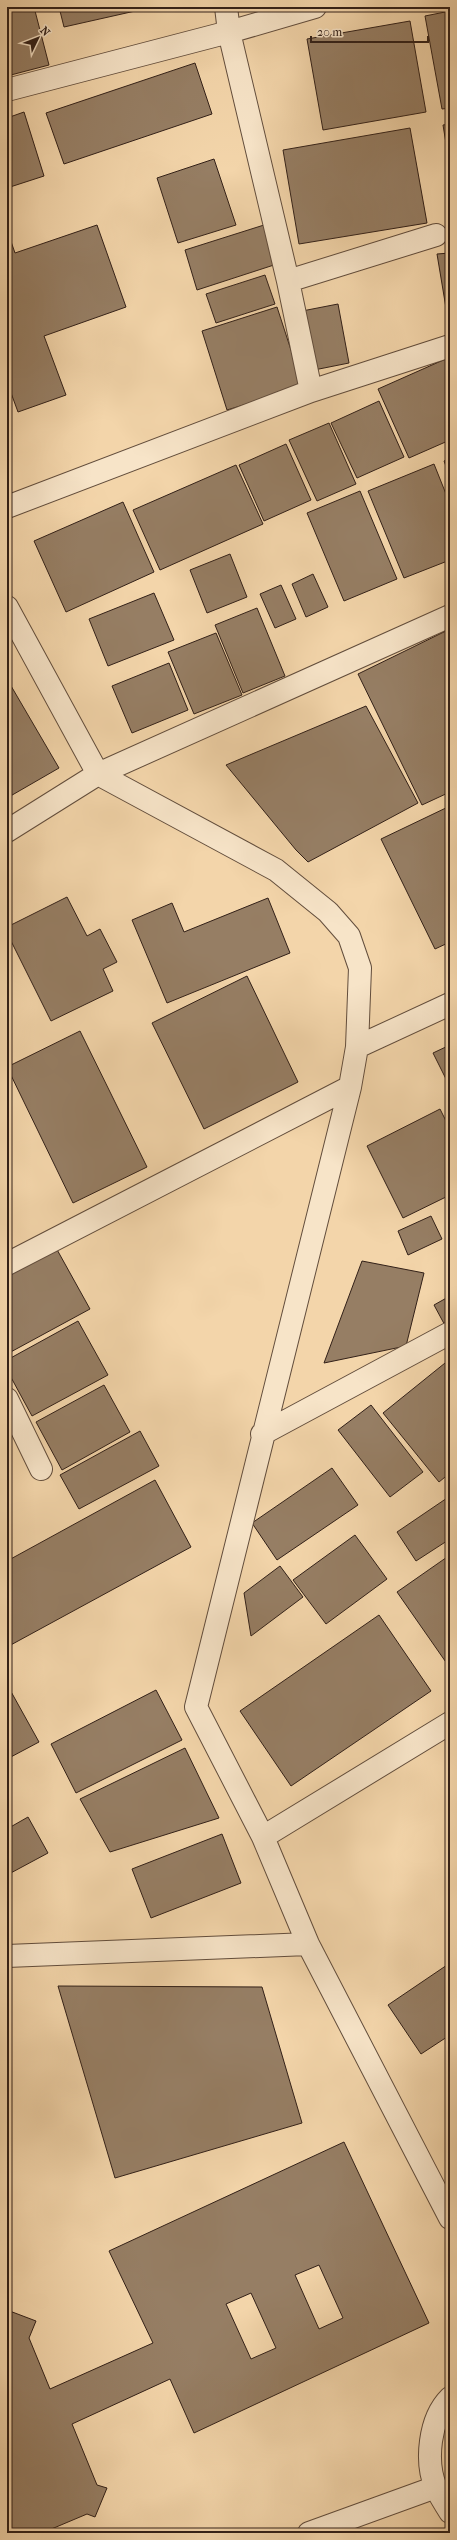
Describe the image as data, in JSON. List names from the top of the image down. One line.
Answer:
{"scale_bar":"20 m","north":"top right"}
